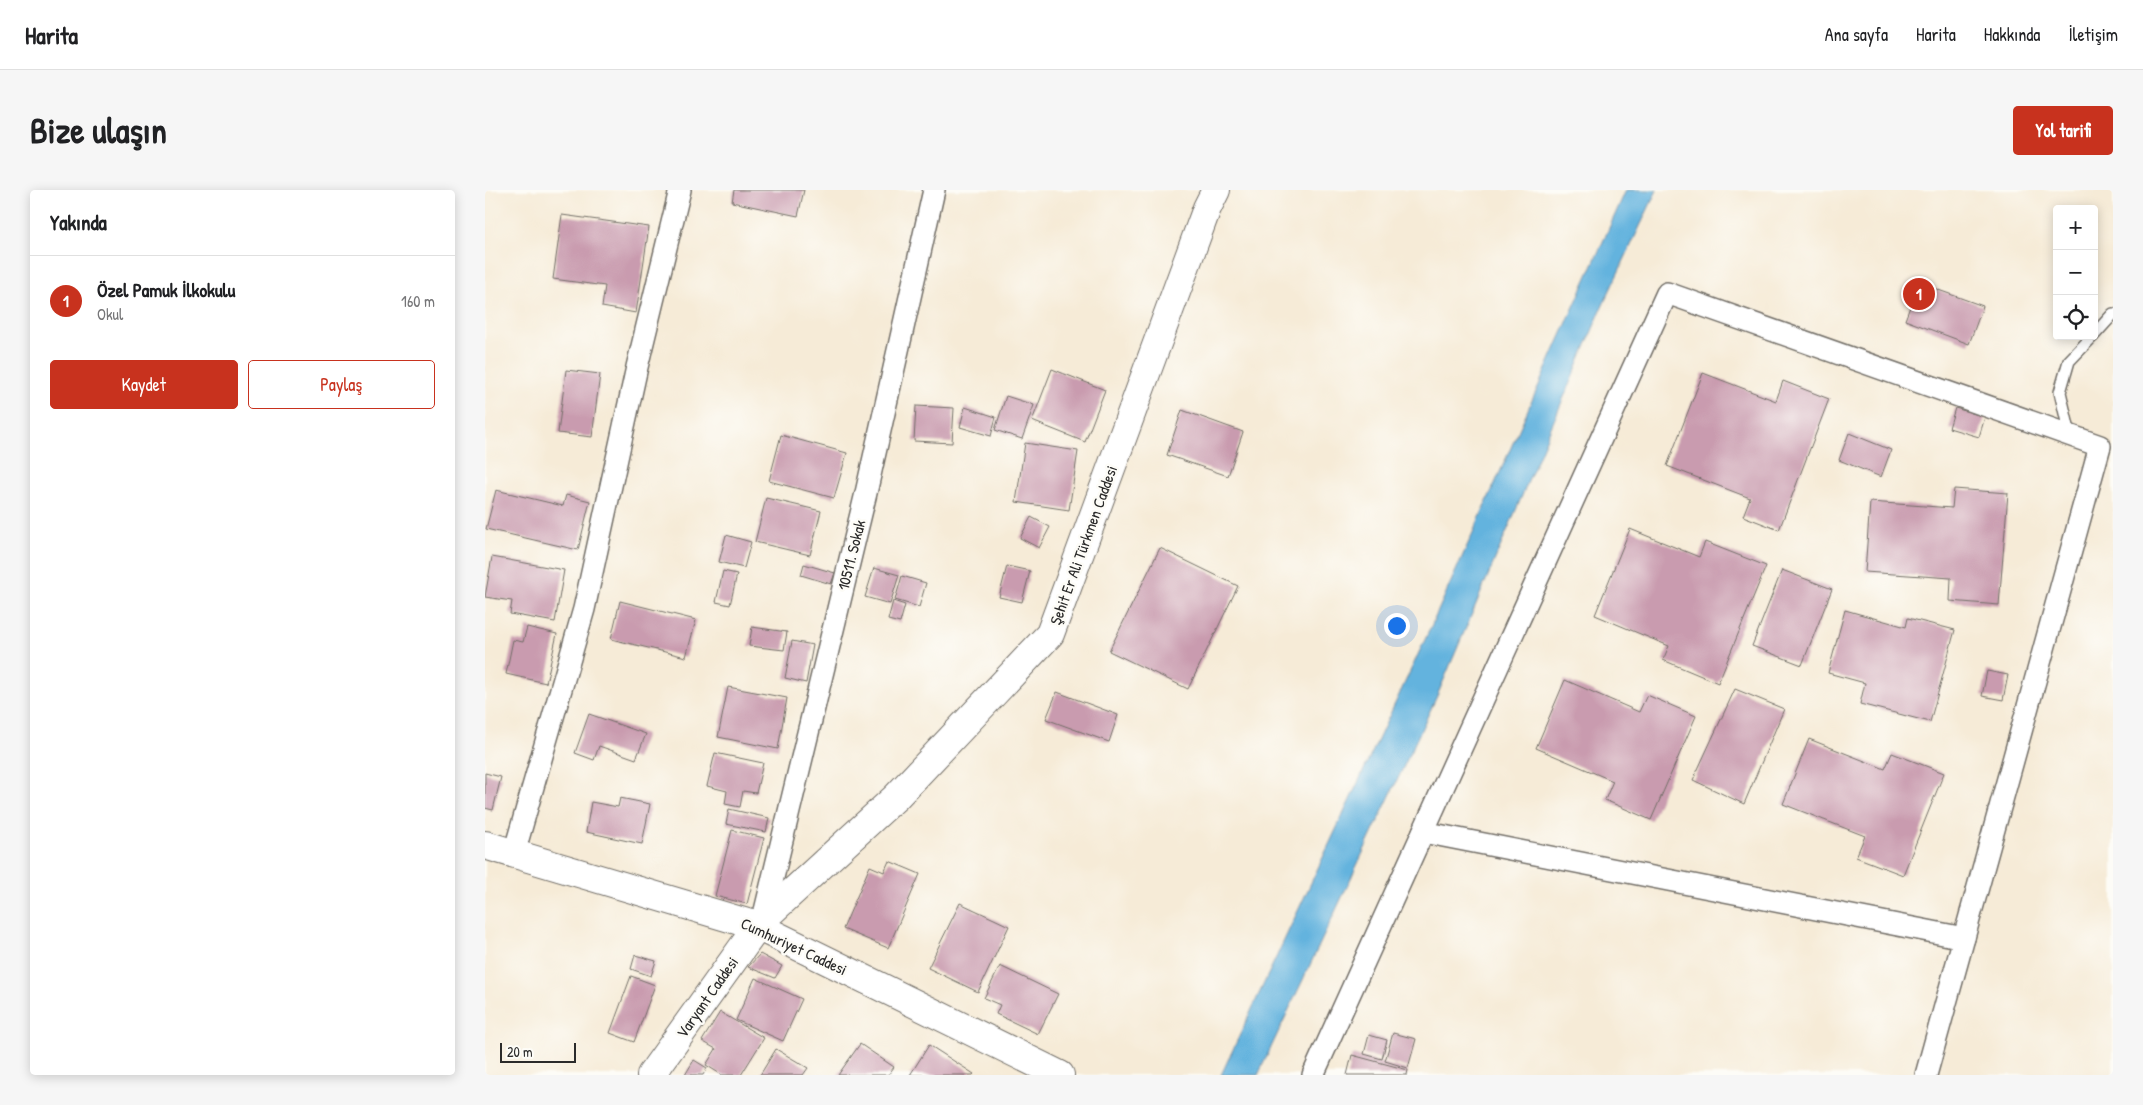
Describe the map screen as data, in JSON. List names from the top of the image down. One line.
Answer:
{"streets":{"street":["Şehit Er Ali Türkmen Caddesi","10511. Sokak","Cumhuriyet Caddesi","Varyant Caddesi"]},"crossings":[["Şehit Er Ali Türkmen Caddesi","10511. Sokak"],["Şehit Er Ali Türkmen Caddesi","Cumhuriyet Caddesi"],["Şehit Er Ali Türkmen Caddesi","Varyant Caddesi"],["10511. Sokak","Cumhuriyet Caddesi"],["10511. Sokak","Varyant Caddesi"],["Cumhuriyet Caddesi","Varyant Caddesi"]],"scale_bar":"20 m","page":{"header":"Harita","nav":["Ana sayfa","Harita","Hakkında","İletişim"],"buttons":["Yol tarifi",["Kaydet","Paylaş"]],"title":"Bize ulaşın","heading":"Yakında","map_buttons":["+","−"],"list":[{"mark":"1","name":"Özel Pamuk İlkokulu","note":"Okul","value":"160 m"}],"pins":"1","scale":"20 m"}}
